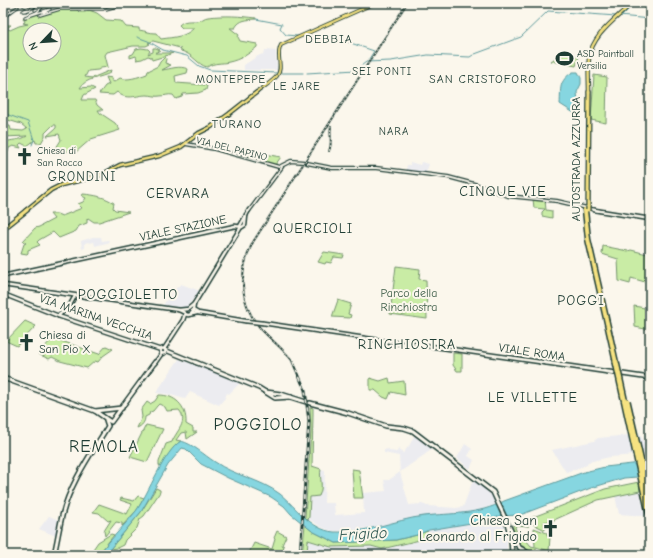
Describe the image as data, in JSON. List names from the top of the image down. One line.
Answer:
{"streets":{"highway":["AUTOSTRADA AZZURRA"],"main road":["VIA DEL PAPINO","VIALE STAZIONE","VIA MARINA VECCHIA","VIALE ROMA"]},"districts":["DEBBIA","SEI PONTI","MONTEPEPE","SAN CRISTOFORO","LE JARE","TURANO","NARA","GRONDINI","CINQUE VIE","CERVARA","QUERCIOLI","POGGIOLETTO","POGGI","RINCHIOSTRA","LE VILLETTE","POGGIOLO","REMOLA"],"water":["Frigido"],"parks":["Parco della Rinchiostra"],"places":{"sports":["ASD Paintball Versilia"],"church":["Chiesa di San Rocco","Chiesa di San Pio X","Chiesa San Leonardo al Frigido"]},"north":"bottom left"}
